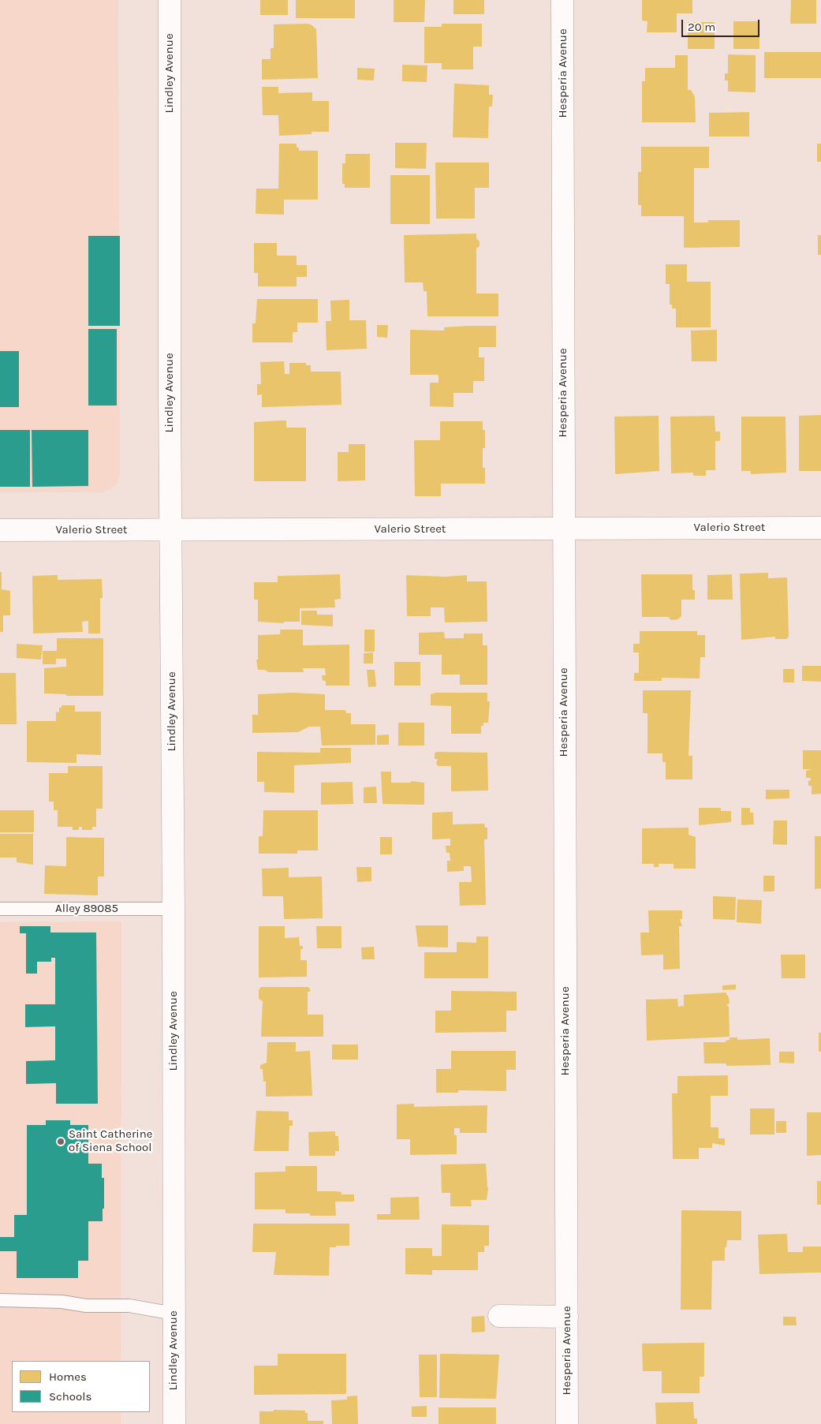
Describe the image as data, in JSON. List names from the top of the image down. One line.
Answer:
{"streets":{"street":["Lindley Avenue","Hesperia Avenue","Valerio Street"],"lane":["Alley 89085"]},"crossings":[["Lindley Avenue","Valerio Street"],["Lindley Avenue","Alley 89085"],["Hesperia Avenue","Valerio Street"]],"places":["Saint Catherine of Siena School"],"legend":["Homes","Schools"],"scale_bar":"20 m"}
